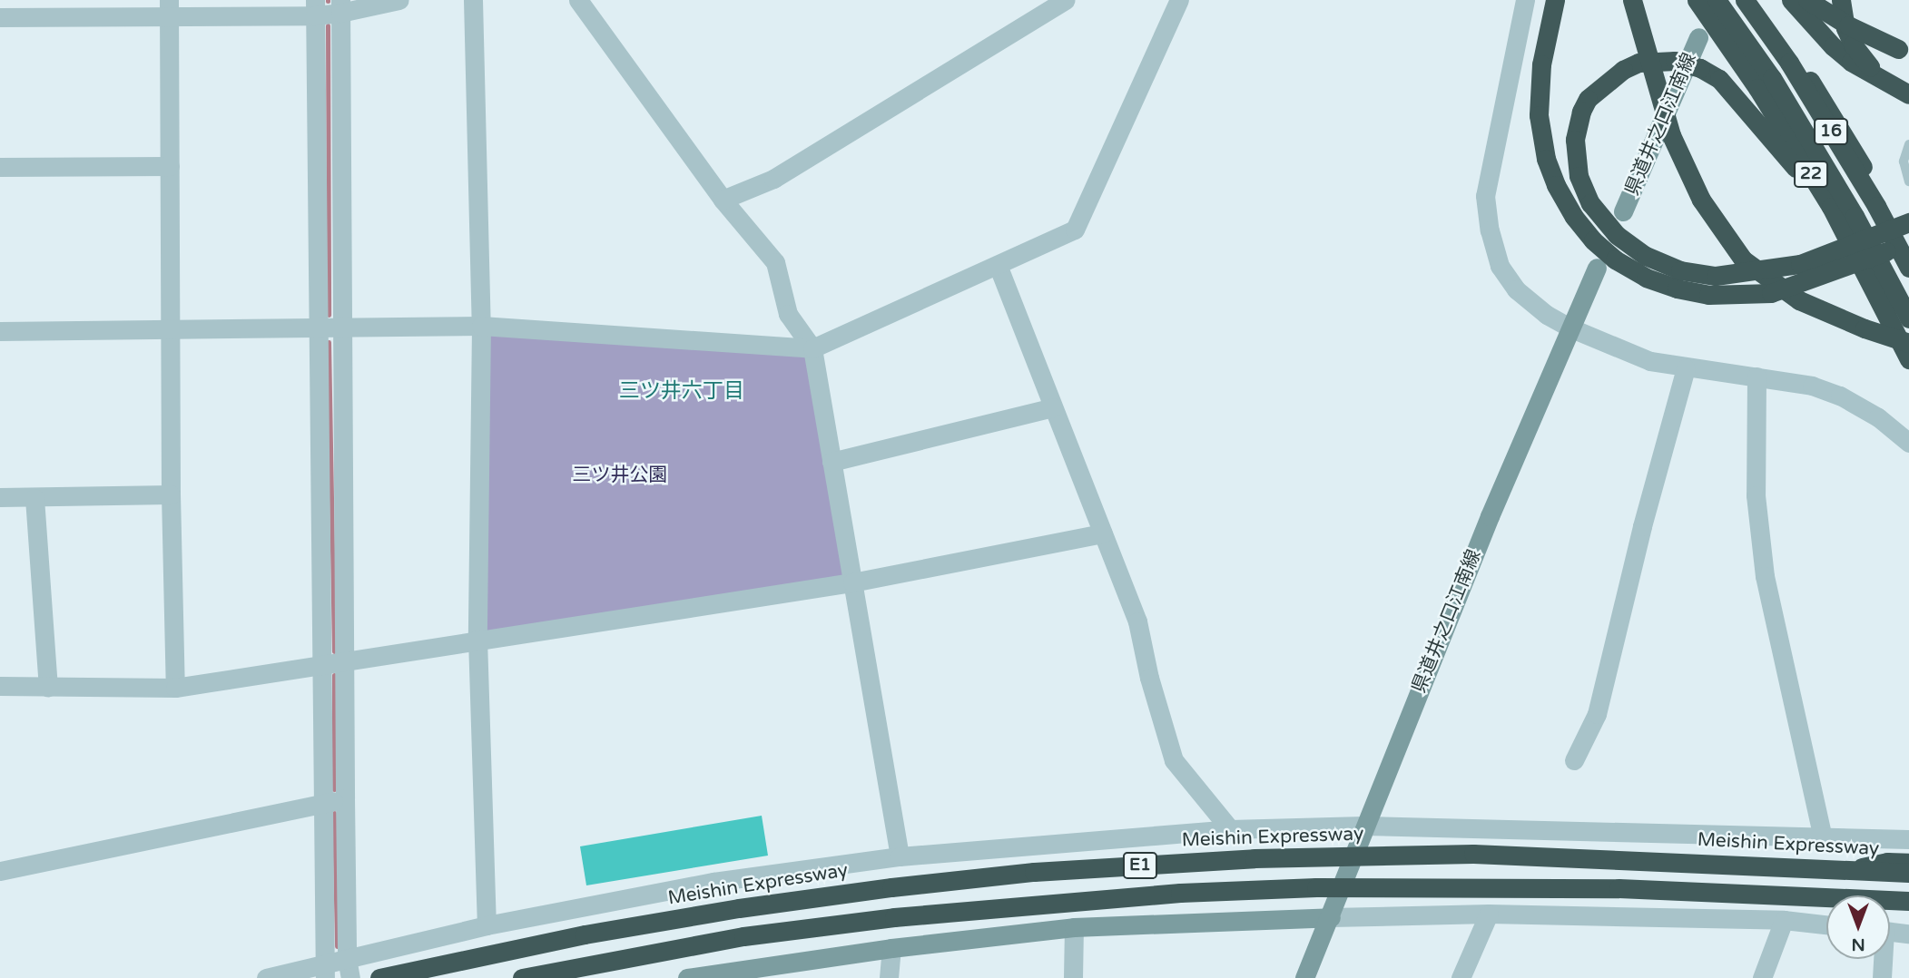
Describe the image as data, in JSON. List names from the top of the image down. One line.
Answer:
{"streets":{"highway":["16","22","Meishin Expressway","E1"],"main road":["県道井之口江南線"]},"districts":["三ツ井六丁目"],"parks":["三ツ井公園"],"north":"bottom"}
